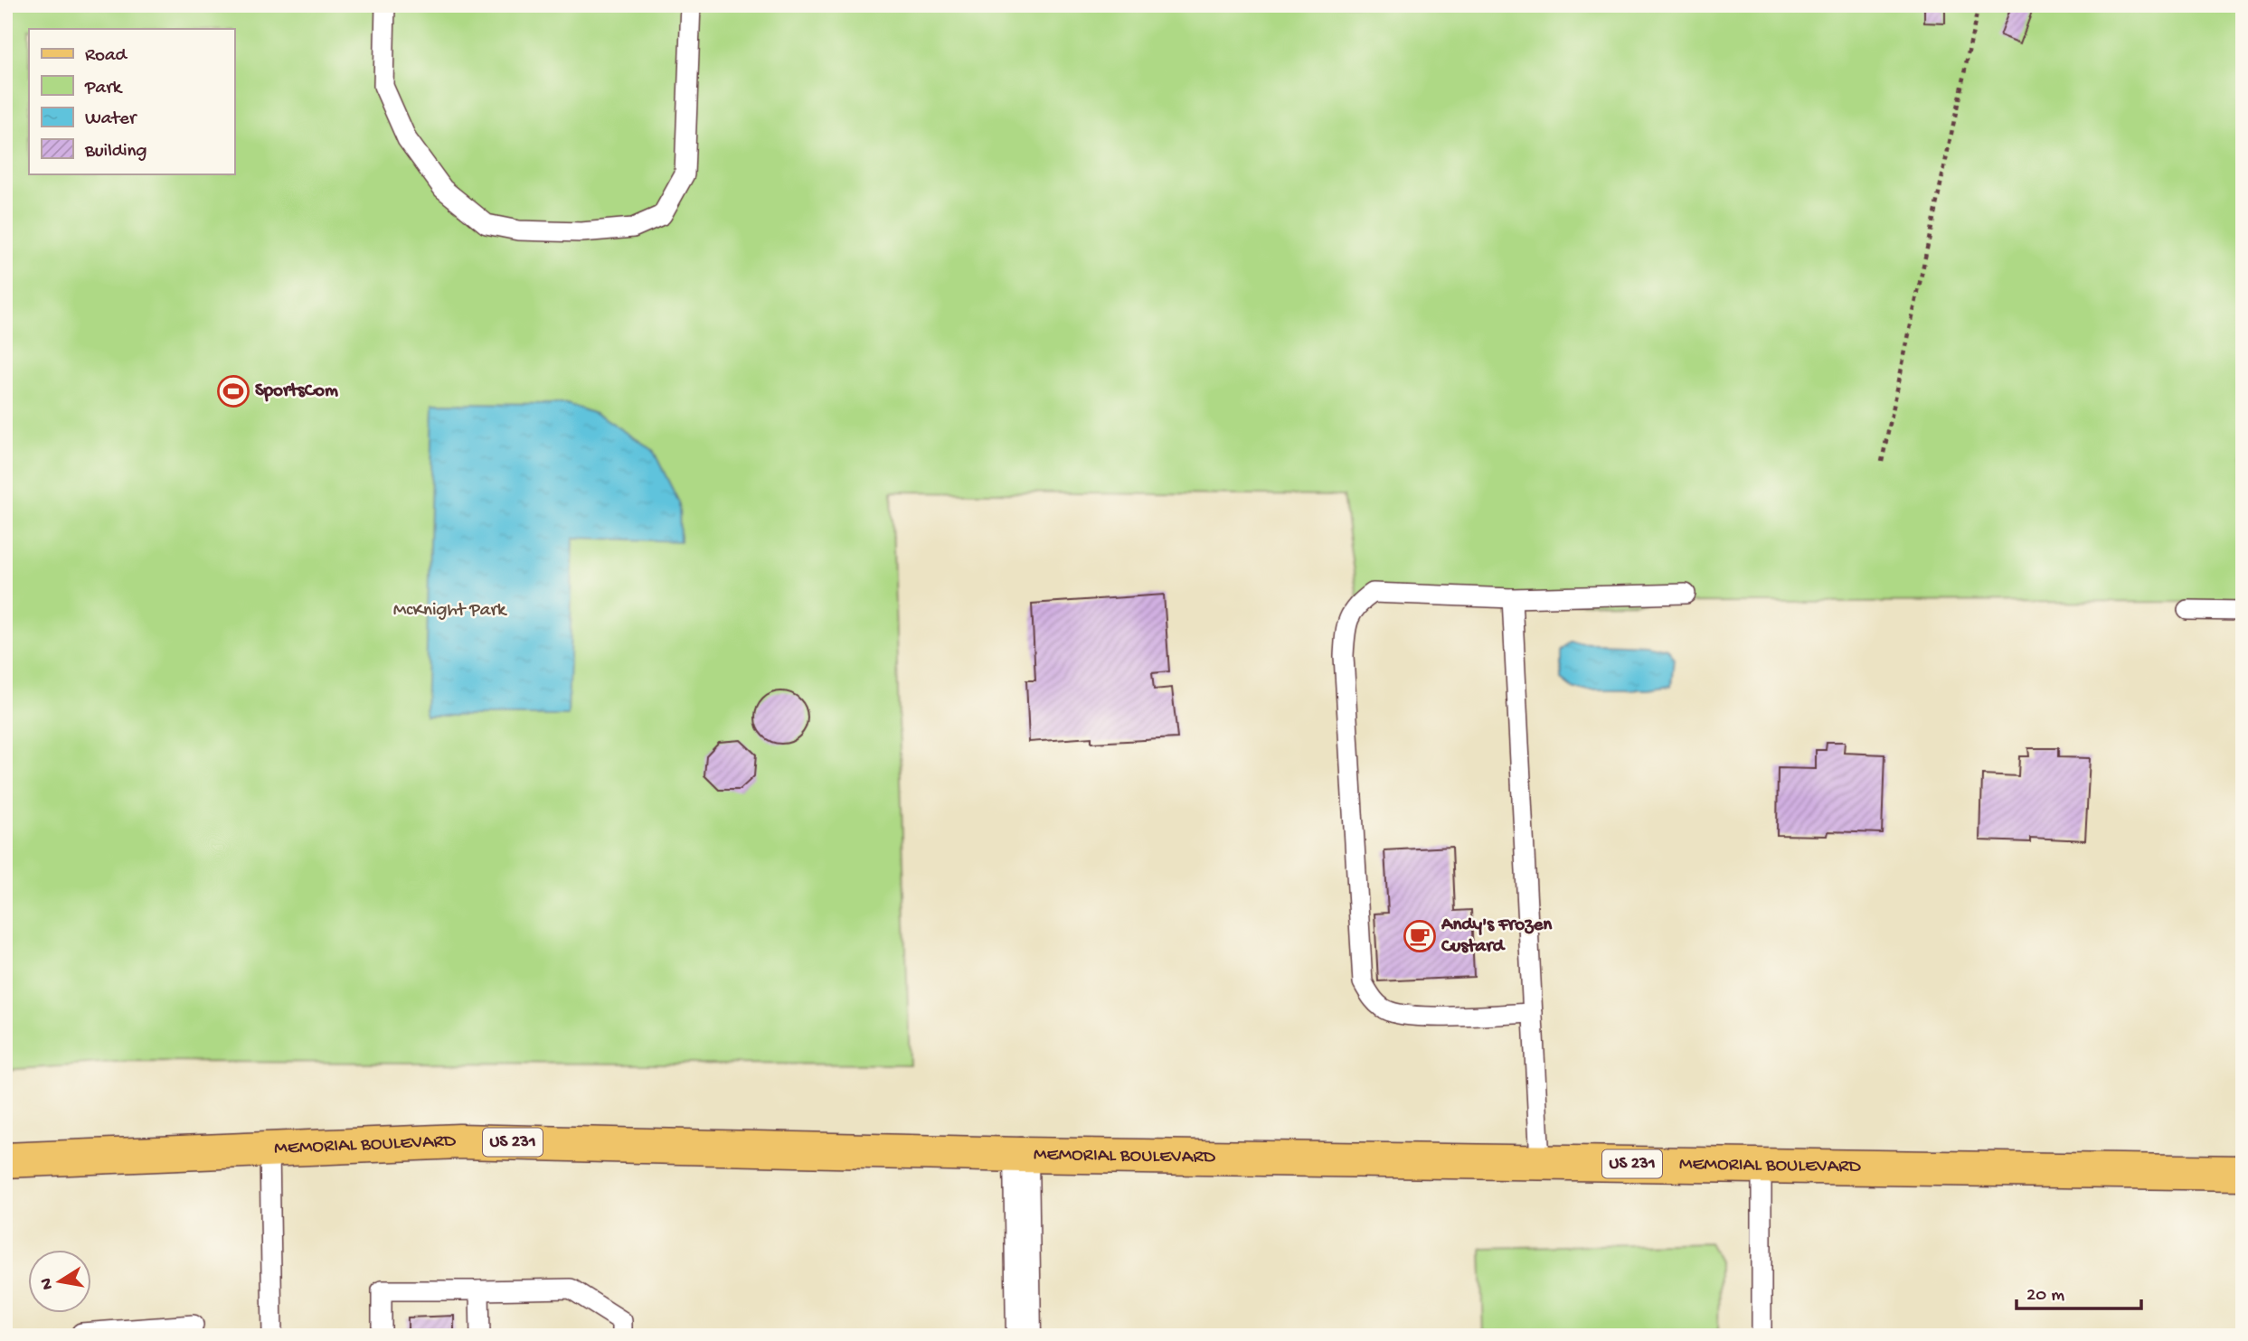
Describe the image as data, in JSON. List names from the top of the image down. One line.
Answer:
{"streets":{"main road":["US 231","MEMORIAL BOULEVARD"]},"parks":["McKnight Park"],"places":{"sports":["SportsCom"],"cafe":["Andy's Frozen Custard"]},"legend":["Road","Park","Water","Building"],"scale_bar":"20 m","north":"left"}
